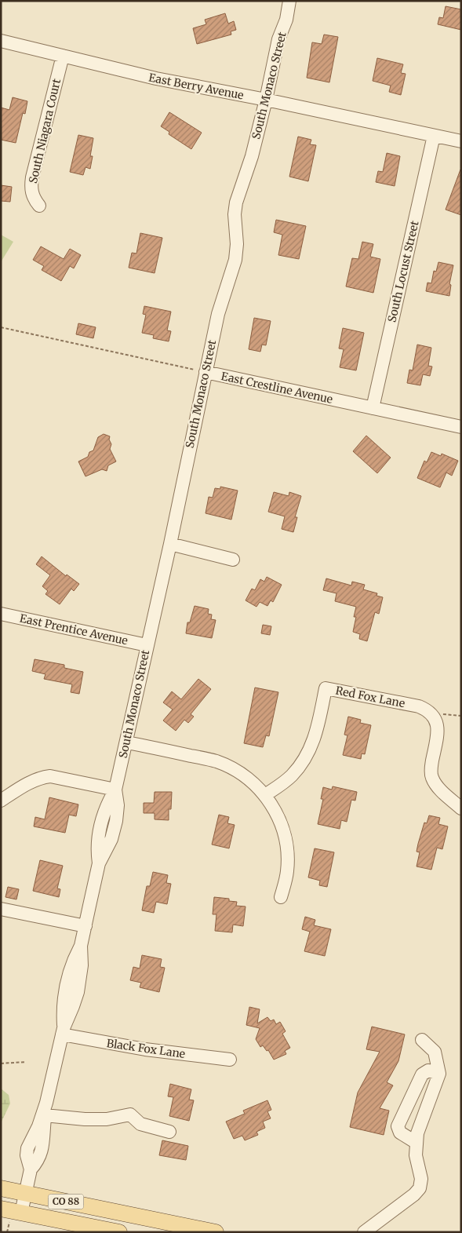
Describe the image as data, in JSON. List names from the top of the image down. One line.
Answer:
{"streets":{"main road":["CO 88"],"street":["South Monaco Street","East Berry Avenue","South Niagara Court","South Locust Street","East Crestline Avenue","East Prentice Avenue","Red Fox Lane","Black Fox Lane"]},"crossings":[["South Monaco Street","East Berry Avenue"],["South Monaco Street","East Crestline Avenue"],["South Monaco Street","East Prentice Avenue"],["South Monaco Street","Black Fox Lane"],["South Monaco Street","CO 88"],["East Berry Avenue","South Niagara Court"],["East Berry Avenue","South Locust Street"],["South Locust Street","East Crestline Avenue"]]}
